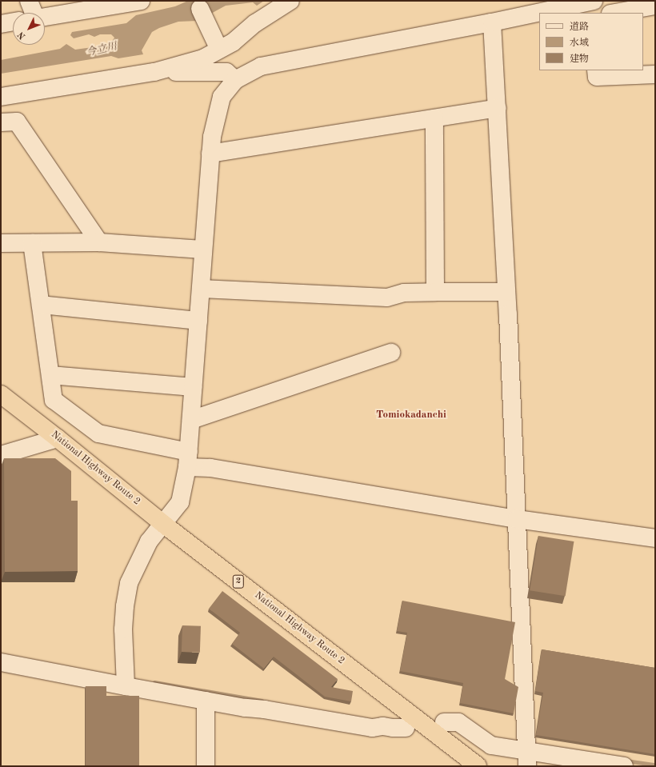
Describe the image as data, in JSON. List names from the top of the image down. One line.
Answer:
{"streets":{"highway":["National Highway Route 2","2"]},"districts":["Tomiokadanchi"],"water":["今立川"],"legend":["道路","水域","建物"],"north":"bottom left"}
